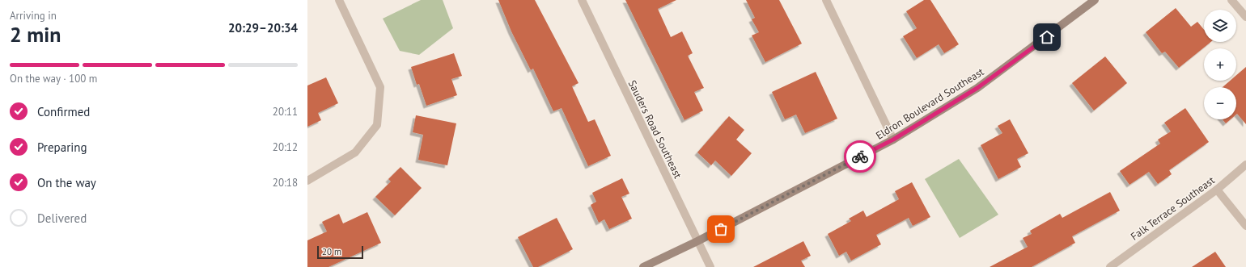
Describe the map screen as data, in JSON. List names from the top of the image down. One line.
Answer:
{"streets":{"street":["Eldron Boulevard Southeast","Sauders Road Southeast","Falk Terrace Southeast"]},"crossings":[["Eldron Boulevard Southeast","Sauders Road Southeast"]],"scale_bar":"20 m","page":{"heading":["2 min","Arriving in","20:29–20:34"],"map_buttons":["+","−"],"bar":"On the way · 100 m","list":[["Confirmed","20:11"],["Preparing","20:12"],["On the way","20:18"],"Delivered"],"scale":"20 m"}}
